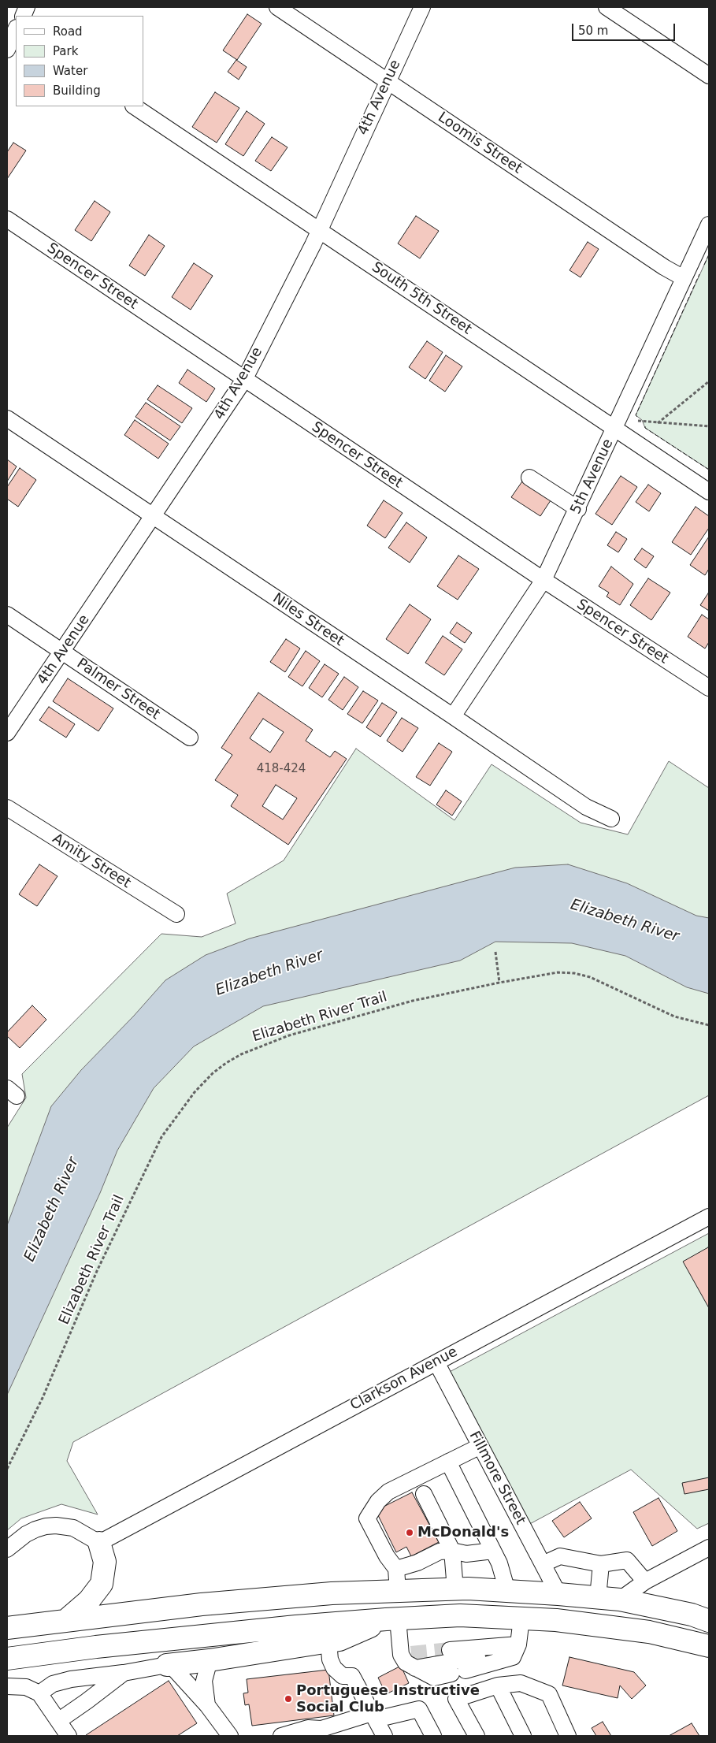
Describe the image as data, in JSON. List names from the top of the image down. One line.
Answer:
{"streets":{"street":["4th Avenue","Loomis Street","Spencer Street","South 5th Street","5th Avenue","Niles Street","Palmer Street","Amity Street","Clarkson Avenue","Fillmore Street"],"path":["Elizabeth River Trail"]},"crossings":[["4th Avenue","Loomis Street"],["4th Avenue","Spencer Street"],["4th Avenue","South 5th Street"],["4th Avenue","Niles Street"],["4th Avenue","Palmer Street"],["Loomis Street","5th Avenue"],["Spencer Street","5th Avenue"],["South 5th Street","5th Avenue"],["5th Avenue","Niles Street"],["Clarkson Avenue","Fillmore Street"]],"water":["Elizabeth River"],"places":["McDonald's","Portuguese Instructive Social Club"],"house_numbers":["418-424"],"legend":["Road","Park","Water","Building"],"scale_bar":"50 m"}
